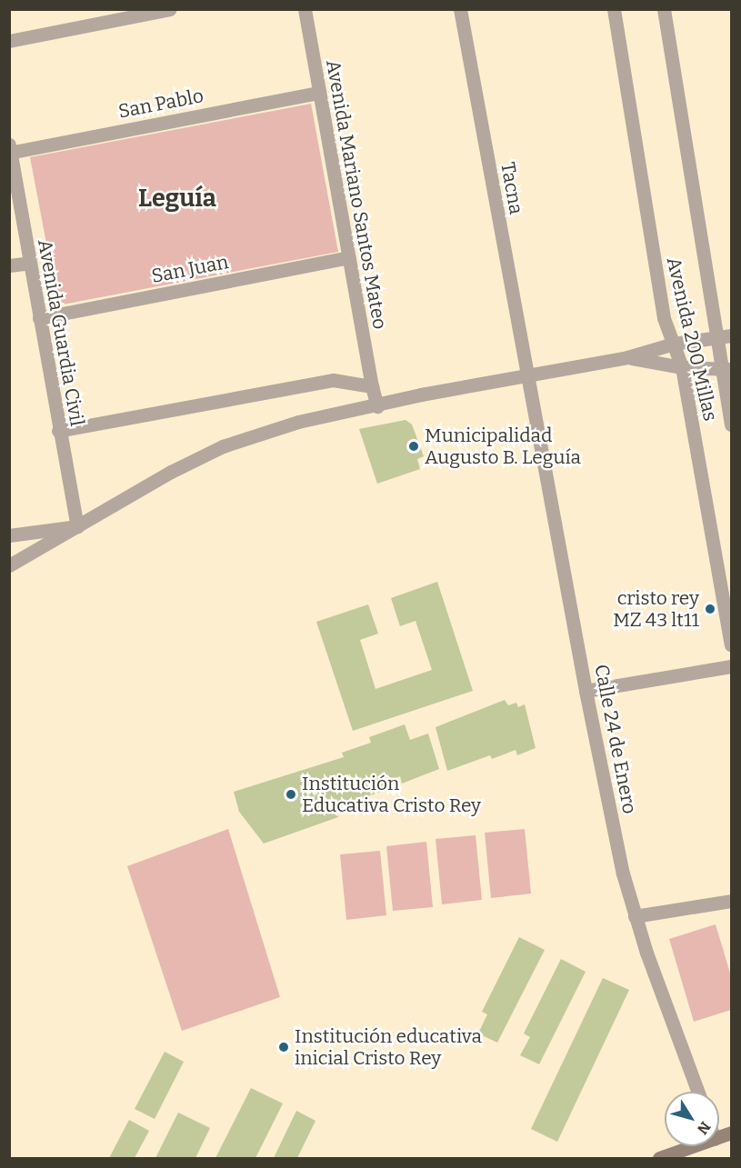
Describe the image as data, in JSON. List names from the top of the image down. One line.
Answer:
{"streets":{"street":["San Pablo","Tacna","Avenida Mariano Santos Mateo","San Juan","Avenida Guardia Civil","Avenida 200 Millas","Calle 24 de Enero"]},"crossings":[["San Pablo","Avenida Mariano Santos Mateo"],["San Pablo","Avenida Guardia Civil"],["Tacna","Calle 24 de Enero"],["Avenida Mariano Santos Mateo","San Juan"],["San Juan","Avenida Guardia Civil"]],"districts":["Leguía"],"places":["Municipalidad Augusto B. Leguía","cristo rey MZ 43 lt11","Institución Educativa Cristo Rey","Institución educativa inicial Cristo Rey"],"north":"bottom right"}
